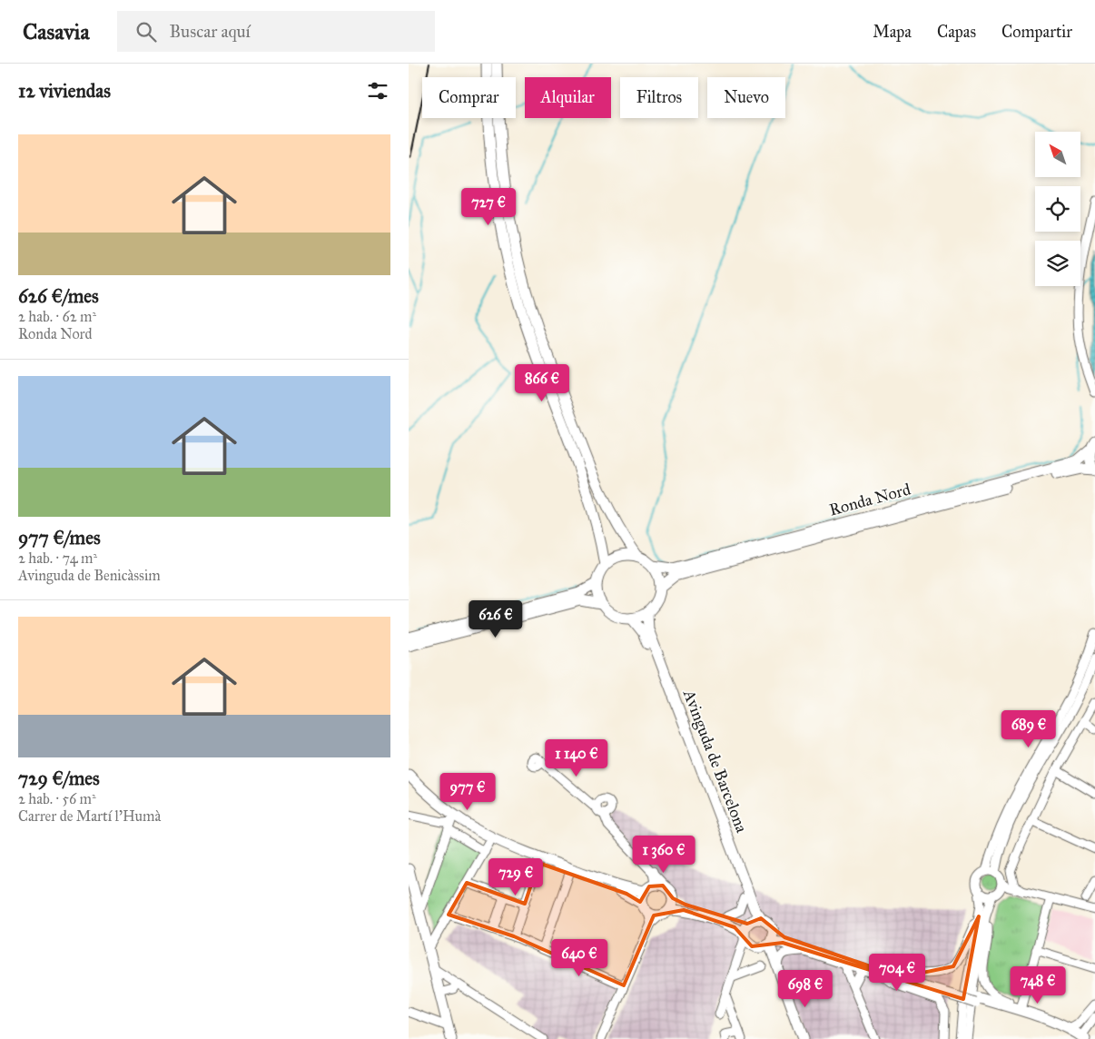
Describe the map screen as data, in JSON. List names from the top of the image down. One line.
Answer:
{"streets":{"main road":["Ronda Nord","Avinguda de Barcelona"]},"crossings":[["Ronda Nord","Avinguda de Barcelona"]],"north":"top left","page":{"header":"Casavia","search":"Buscar aquí","nav":["Mapa","Capas","Compartir"],"heading":"12 viviendas","chip":["Comprar","Alquilar","Filtros","Nuevo"],"list":[{"name":"626 €/mes","note":"2 hab. · 62 m² · Ronda Nord"},{"name":"977 €/mes","note":"2 hab. · 74 m² · Avinguda de Benicàssim"},{"name":"729 €/mes","note":"2 hab. · 56 m² · Carrer de Martí l'Humà"}],"price":["727 €","866 €","626 €","689 €","1 140 €","977 €","1 360 €","729 €","640 €","704 €","748 €","698 €"]}}
